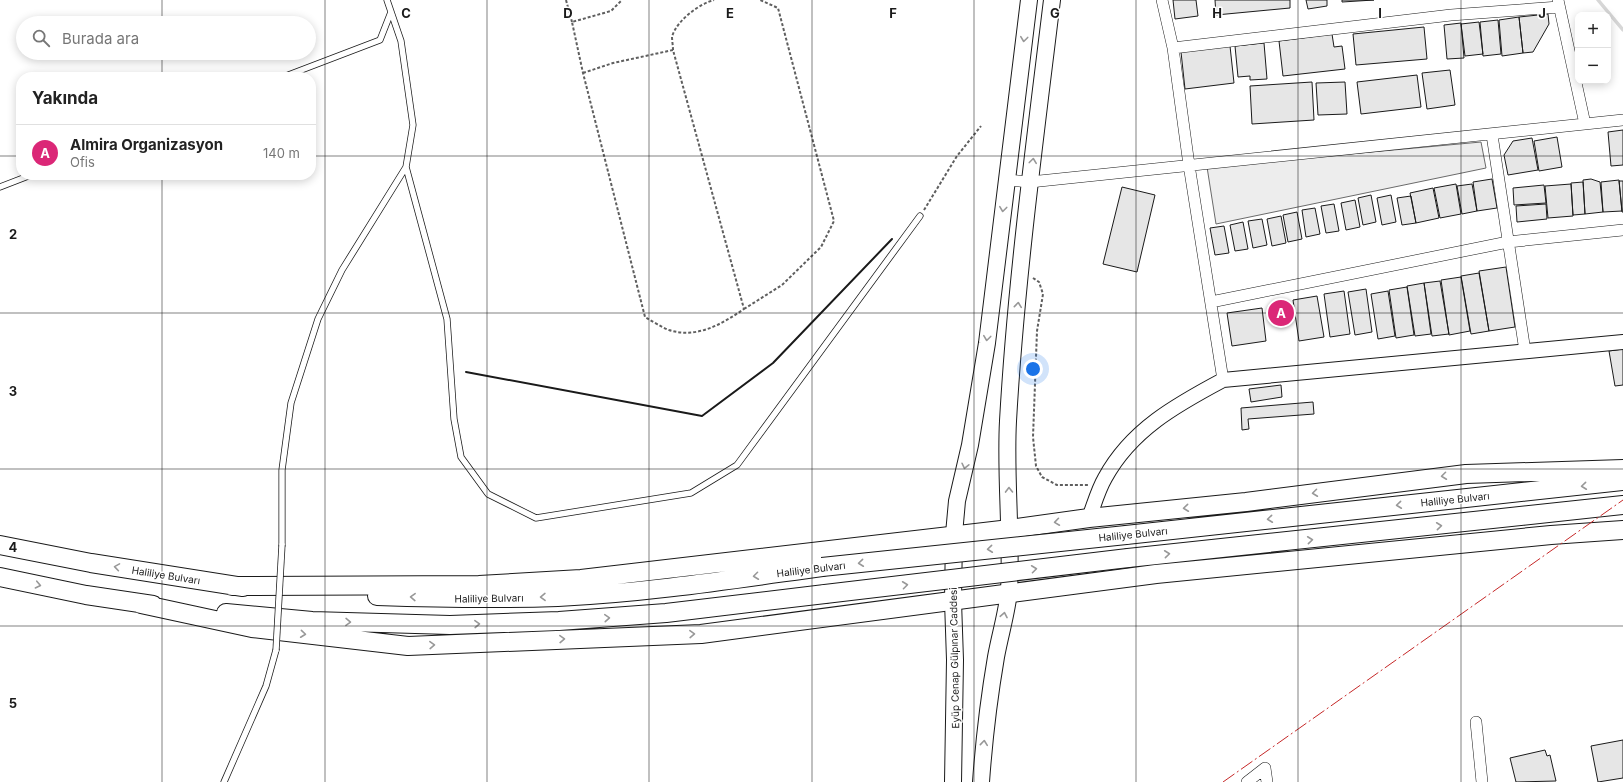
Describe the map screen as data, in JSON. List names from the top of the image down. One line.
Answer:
{"streets":{"highway":["Haliliye Bulvarı"],"main road":["Eyüp Cenap Gülpınar Caddesi"]},"page":{"map_buttons":["+","−"],"search":"Burada ara","heading":"Yakında","list":[{"mark":"A","name":"Almira Organizasyon","note":"Ofis","value":"140 m"}],"pins":"A"},"grid":{"columns":["C","D","E","F","G","H","I","J"],"rows":["2","3","4","5"]}}
